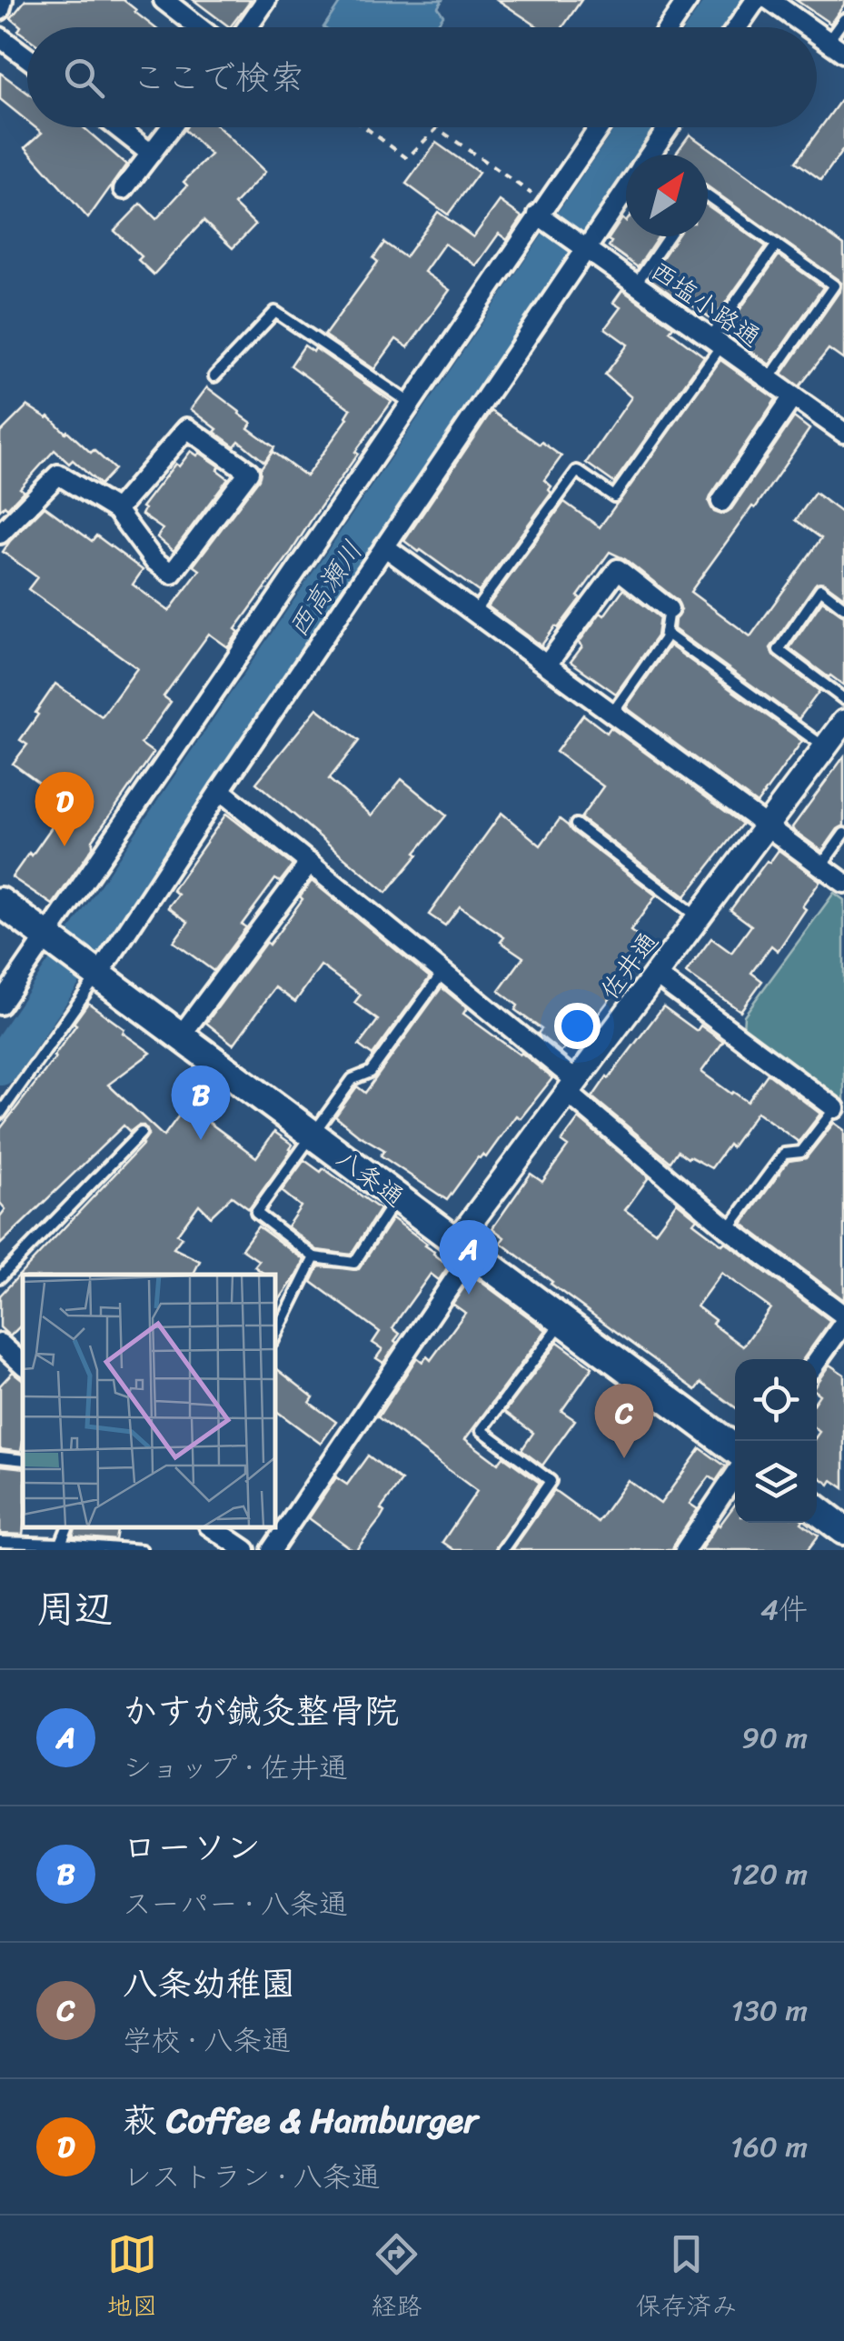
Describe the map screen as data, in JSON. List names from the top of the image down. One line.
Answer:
{"streets":{"main road":["八条通"],"street":["西塩小路通","佐井通"]},"crossings":[["佐井通","八条通"]],"water":["西高瀬川"],"north":"top right","page":{"search":"ここで検索","pins":["D","B","A","C"],"heading":["周辺","4件"],"list":[{"mark":"A","name":"かすが鍼灸整骨院","note":"ショップ · 佐井通","value":"90 m"},{"mark":"B","name":"ローソン","note":"スーパー · 八条通","value":"120 m"},{"mark":"C","name":"八条幼稚園","note":"学校 · 八条通","value":"130 m"},{"mark":"D","name":"萩 Coffee & Hamburger","note":"レストラン · 八条通","value":"160 m"}],"nav":["地図","経路","保存済み"]}}
